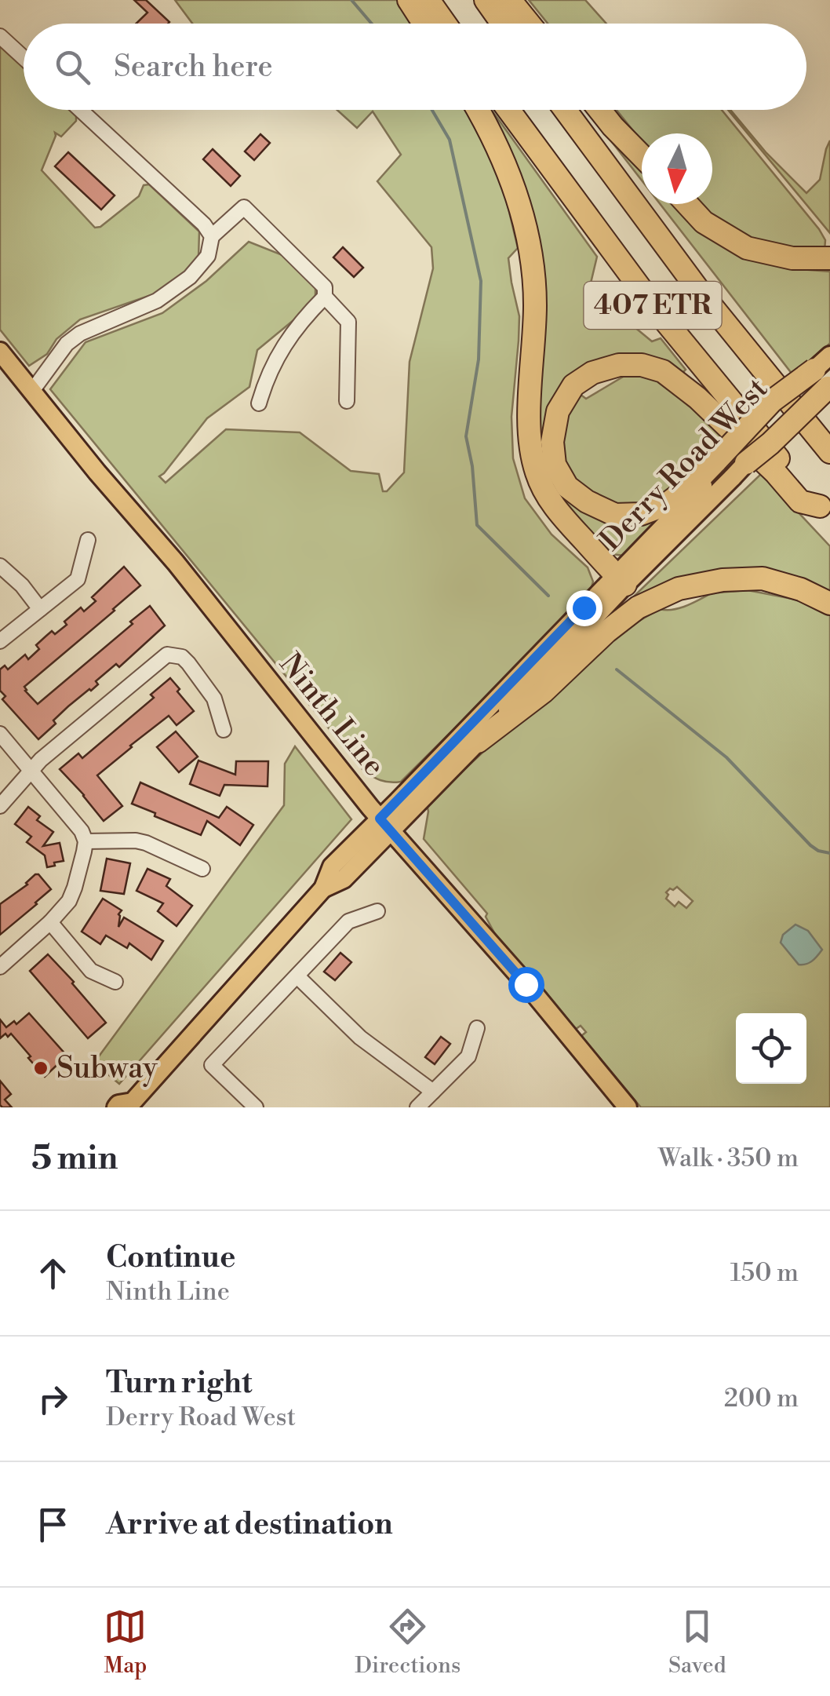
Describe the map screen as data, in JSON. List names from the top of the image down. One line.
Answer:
{"streets":{"highway":["407 ETR"],"main road":["Derry Road West","Ninth Line"]},"crossings":[["Derry Road West","Ninth Line"]],"places":["Subway"],"north":"bottom","page":{"search":"Search here","heading":["5 min","Walk · 350 m"],"list":[["Continue","Ninth Line","150 m"],["Turn right","Derry Road West","200 m"],"Arrive at destination"],"nav":["Map","Directions","Saved"]}}
